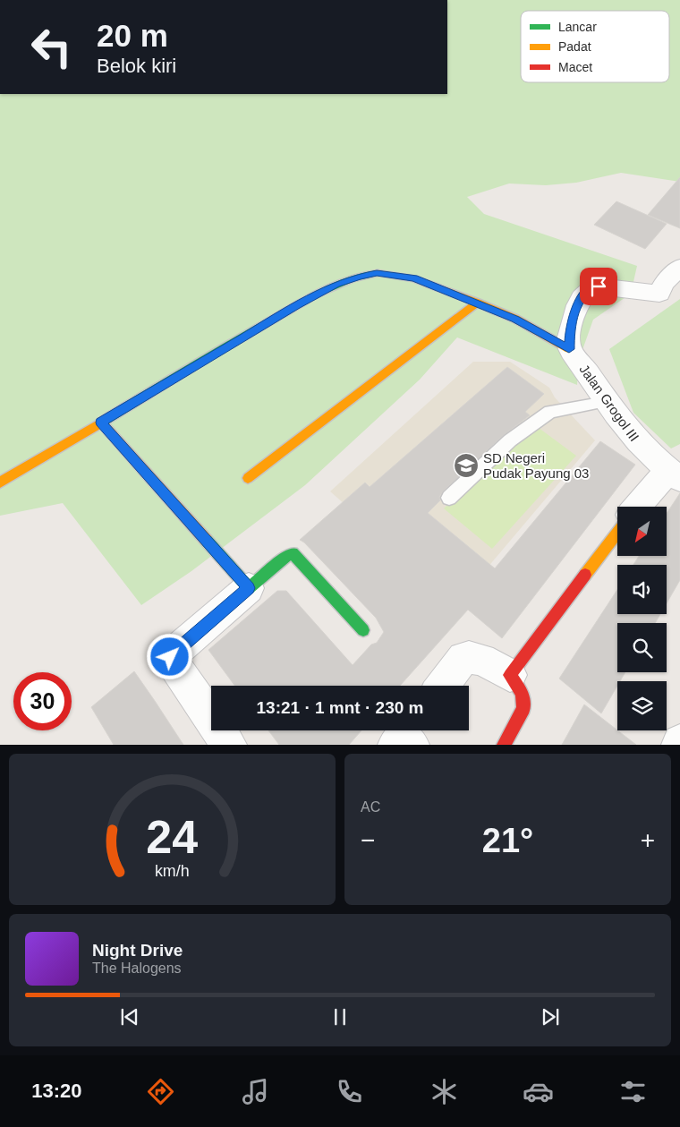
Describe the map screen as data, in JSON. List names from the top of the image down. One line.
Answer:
{"streets":{"street":["Jalan Grogol III"]},"places":{"school or university":["SD Negeri Pudak Payung 03"]},"legend":["Lancar","Padat","Macet"],"north":"bottom left","page":{"turn":["20 m","Belok kiri"],"limit":"30","trip":"13:21 · 1 mnt · 230 m","tile":"AC","heat":["−","21°","+"],"song":["Night Drive","The Halogens"],"tabs":"13:20","gauge":["24","km/h"]}}
